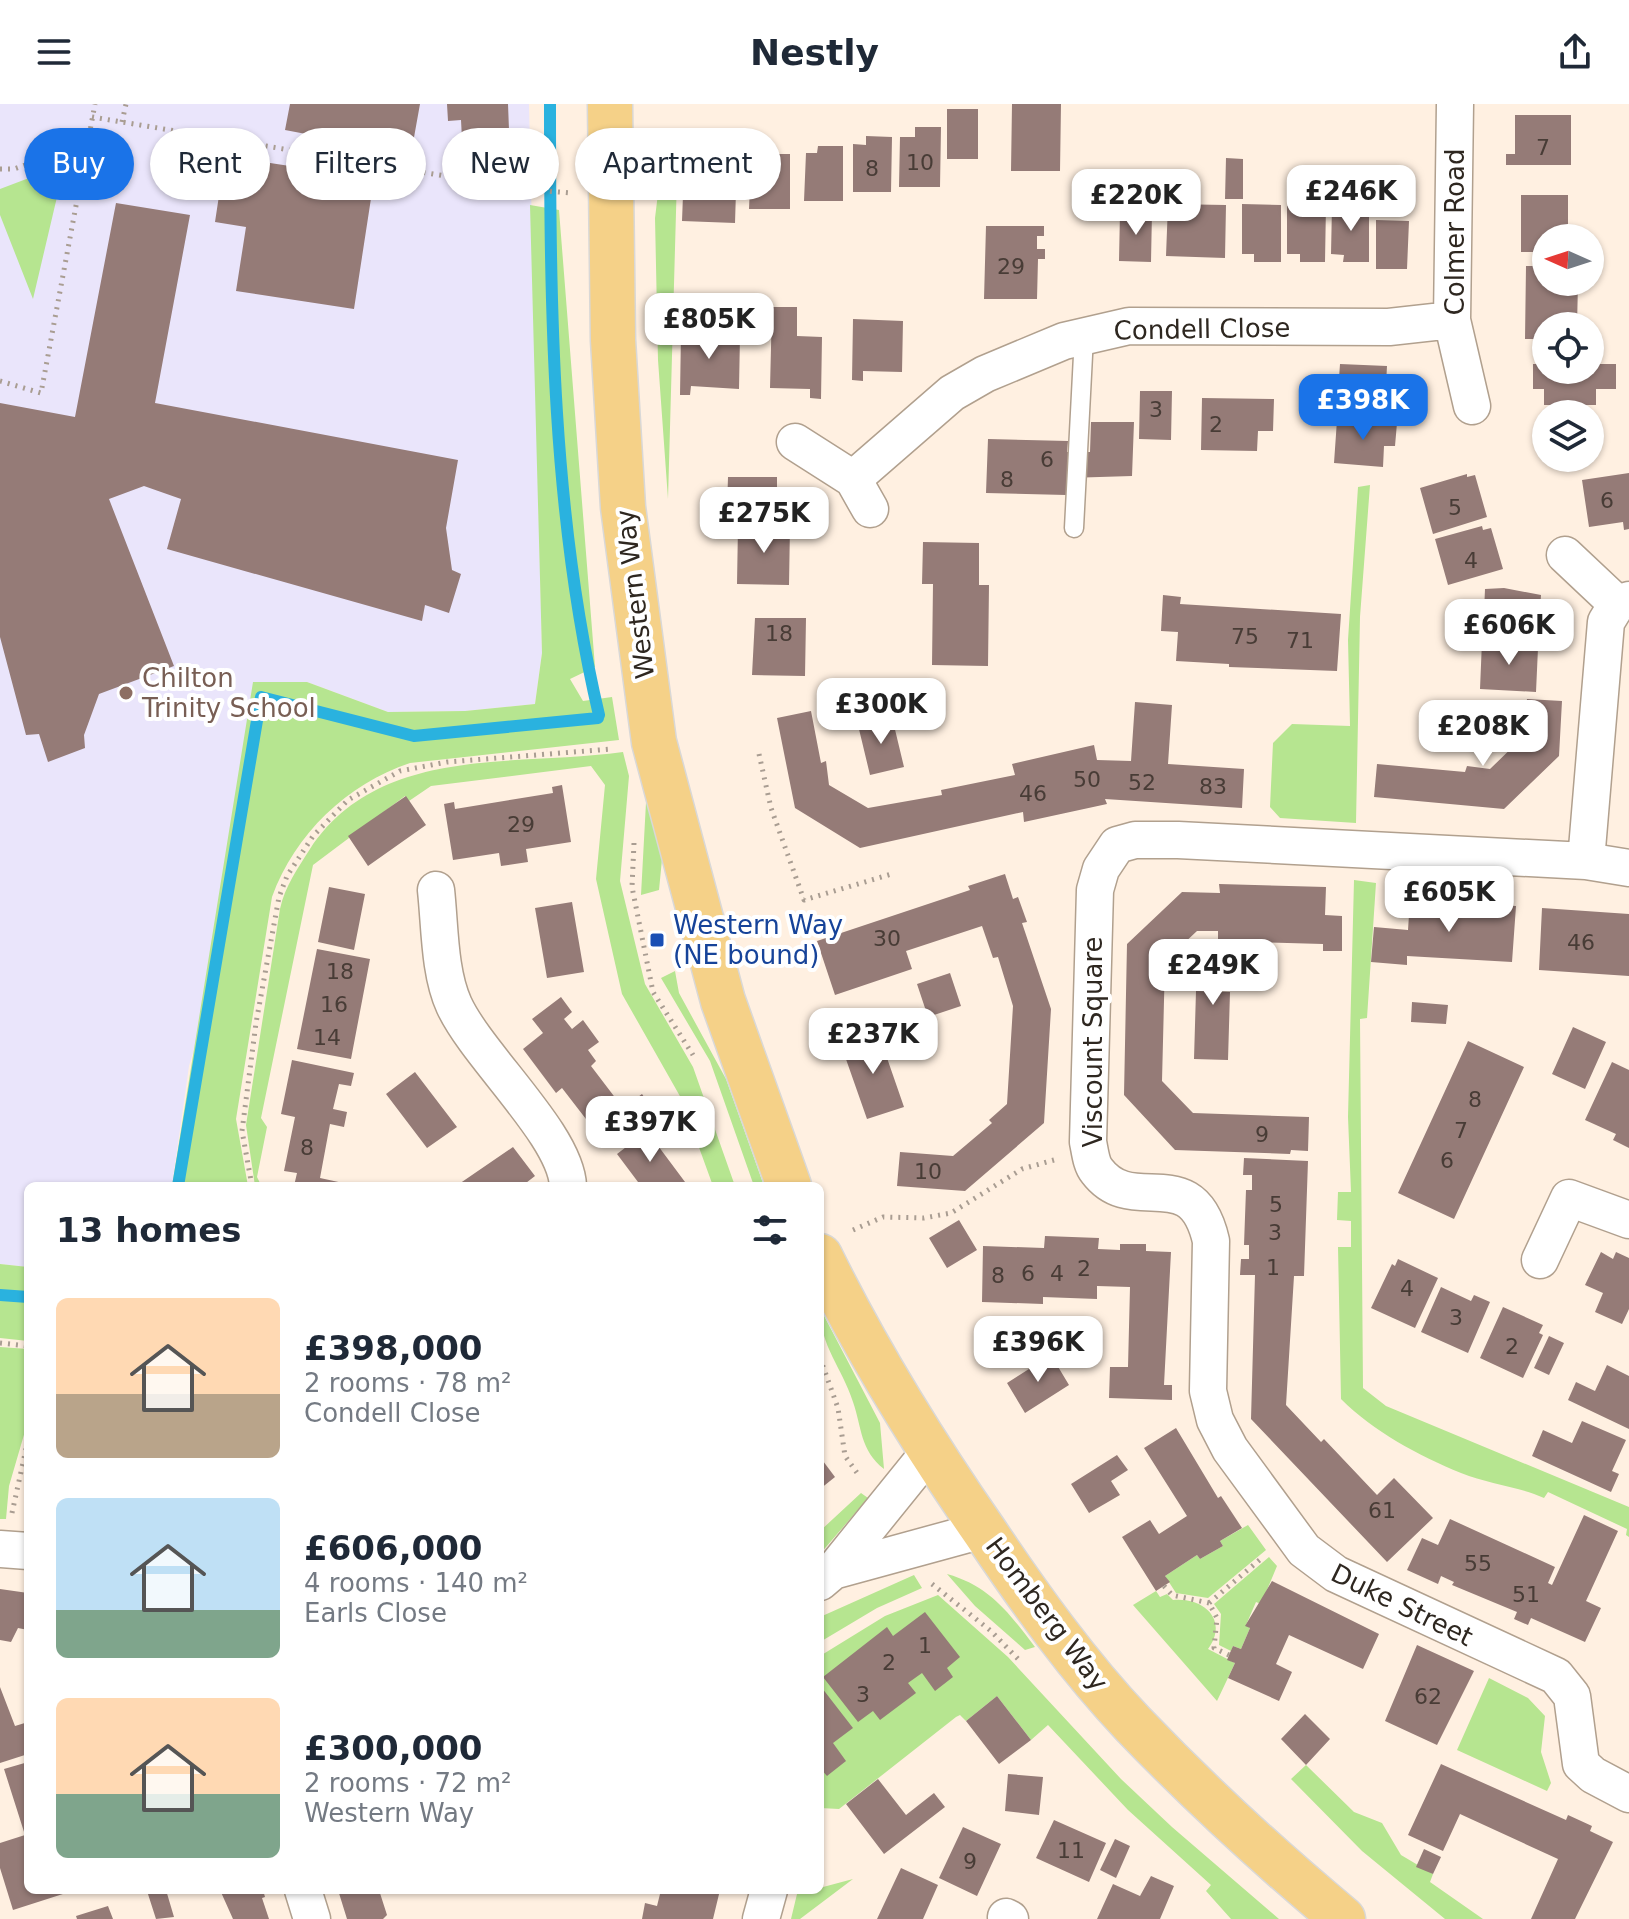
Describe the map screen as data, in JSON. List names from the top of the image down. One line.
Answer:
{"streets":{"main road":["Western Way","Homberg Way"],"street":["Colmer Road","Condell Close","Viscount Square","Duke Street"]},"crossings":[["Colmer Road","Condell Close"],["Viscount Square","Duke Street"]],"places":{"other":["Chilton Trinity School"],"transit":["Western Way (NE bound)"]},"house_numbers":["7","10","8","29","3","2","6","8","6","5","4","18","75","71","50","52","83","46","29","30","46","18","16","14","8","7","9","8","6","10","5","3","1","2","6","4","8","4","3","2","61","55","51","1","2","3","62","11","9"],"north":"left","page":{"header":"Nestly","chip":["Buy","Rent","Filters","New","Apartment"],"price":["£246K","£220K","£805K","£398K","£275K","£606K","£300K","£208K","£605K","£249K","£237K","£397K","£396K"],"heading":"13 homes","list":[{"name":"£398,000","note":"2 rooms · 78 m² · Condell Close"},{"name":"£606,000","note":"4 rooms · 140 m² · Earls Close"},{"name":"£300,000","note":"2 rooms · 72 m² · Western Way"}]}}
